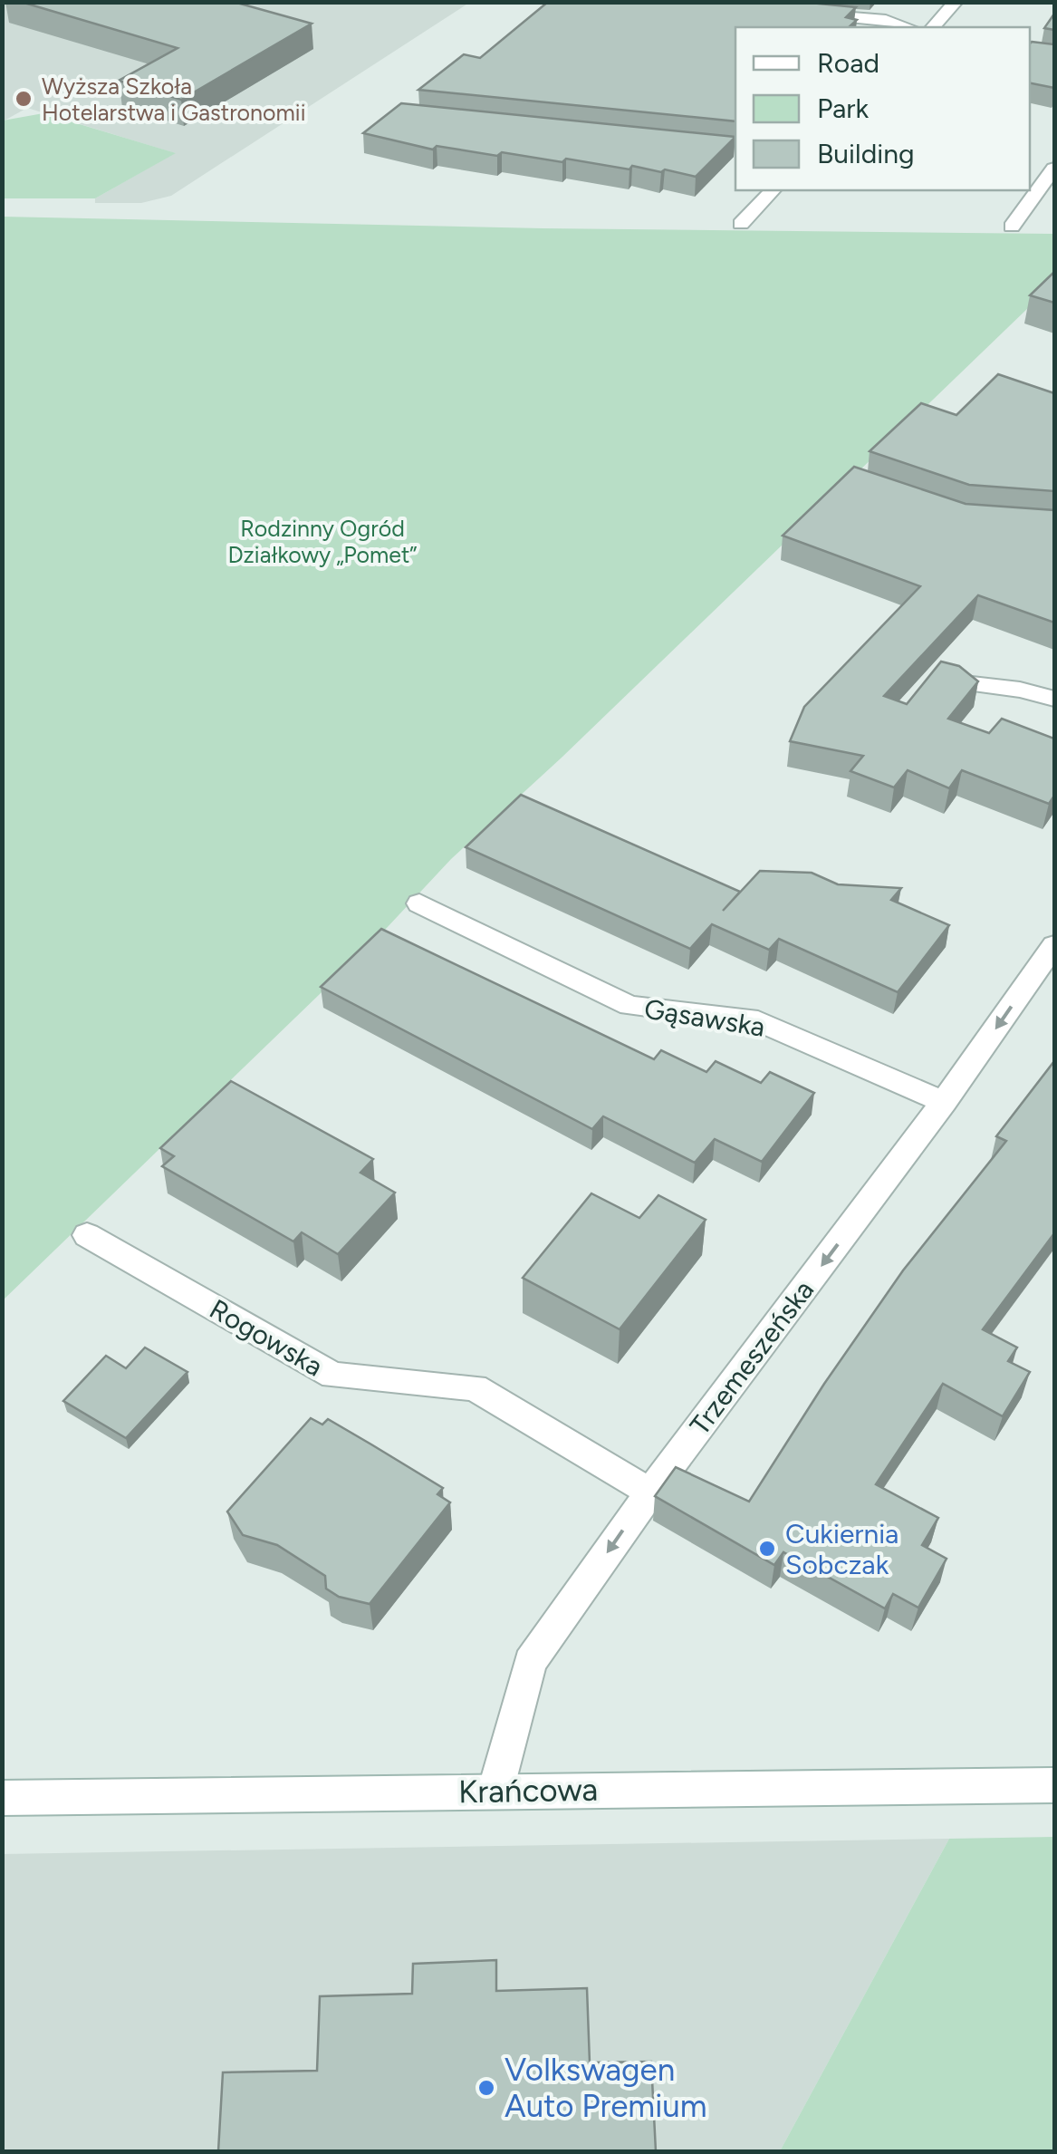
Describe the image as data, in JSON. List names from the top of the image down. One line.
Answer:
{"streets":{"street":["Gąsawska","Rogowska","Trzemeszeńska","Krańcowa"]},"crossings":[["Gąsawska","Trzemeszeńska"],["Rogowska","Trzemeszeńska"],["Trzemeszeńska","Krańcowa"]],"one_way":["Trzemeszeńska"],"parks":["Rodzinny Ogród Działkowy „Pomet”"],"places":["Wyższa Szkoła Hotelarstwa i Gastronomii","Cukiernia Sobczak","Volkswagen Auto Premium"],"legend":["Road","Park","Building"]}
